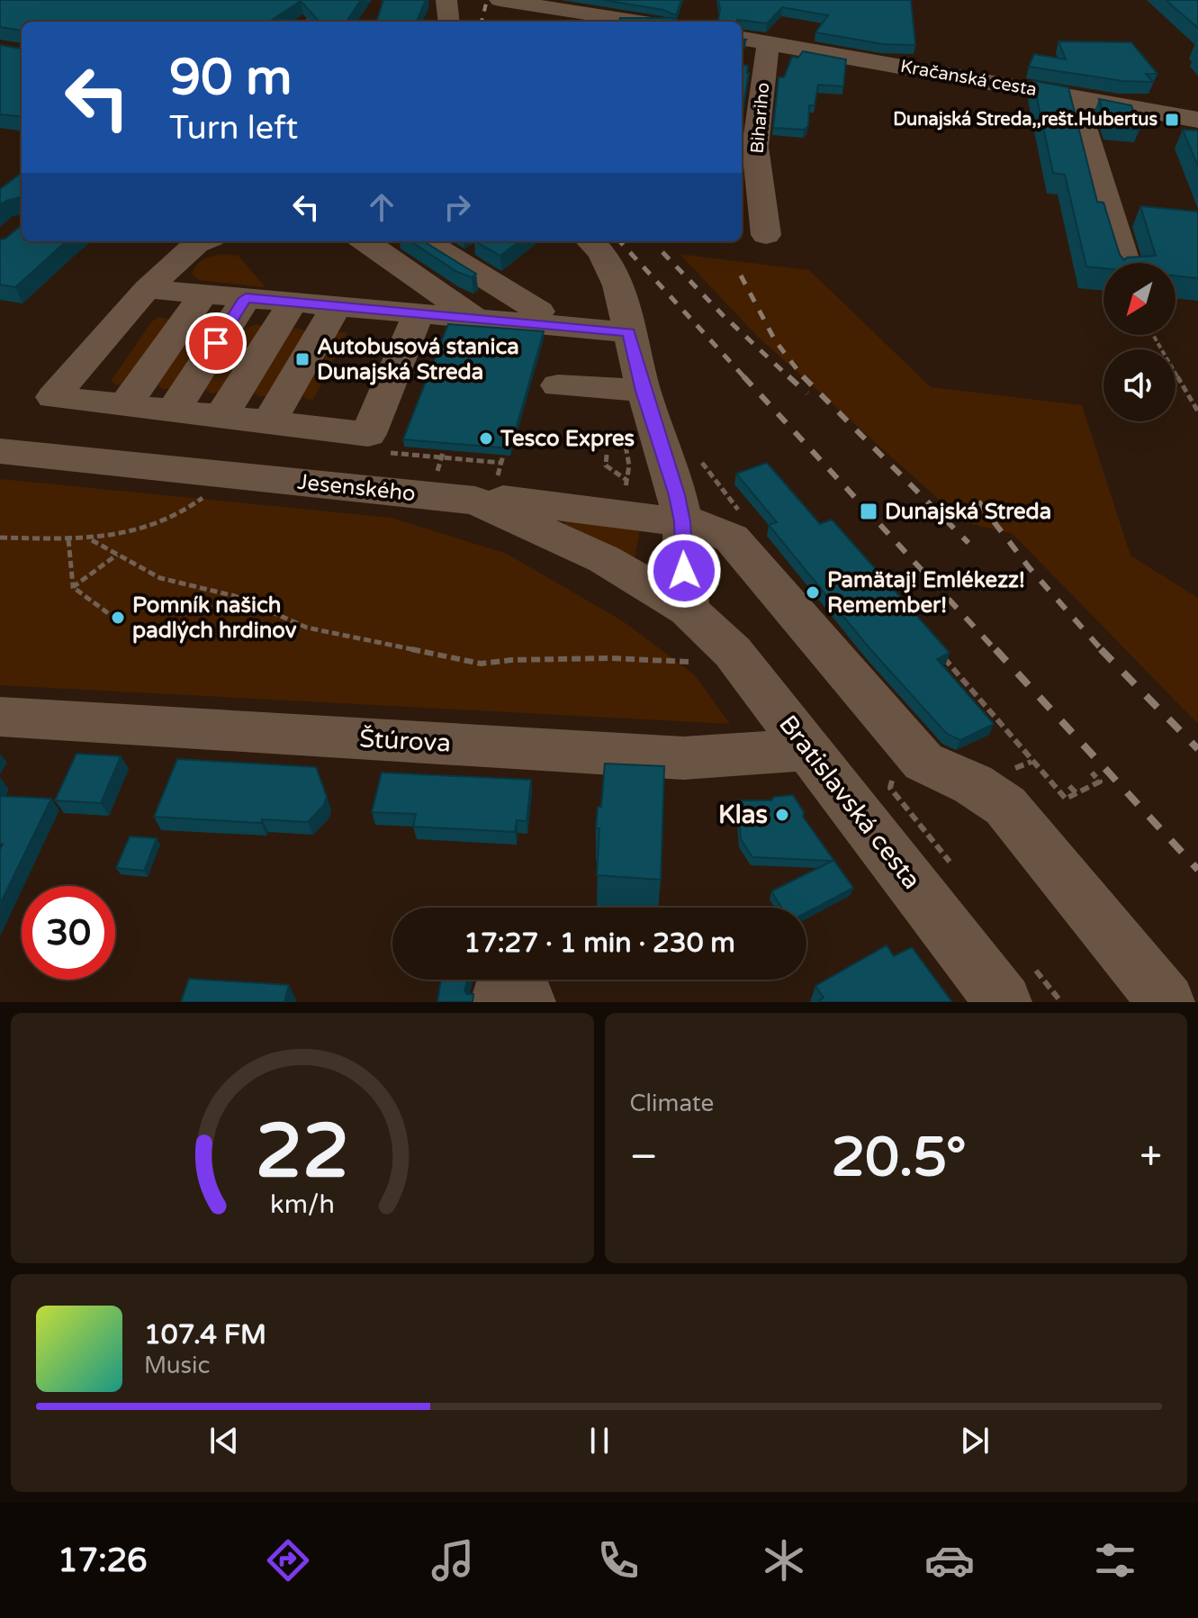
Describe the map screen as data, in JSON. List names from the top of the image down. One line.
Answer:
{"streets":{"street":["Kračanská cesta","Bihariho","Jesenského","Štúrova","Bratislavská cesta"]},"crossings":[["Kračanská cesta","Bihariho"],["Jesenského","Bratislavská cesta"],["Štúrova","Bratislavská cesta"]],"places":{"transit":["Dunajská Streda,,rešt.Hubertus","Autobusová stanica Dunajská Streda","Dunajská Streda"],"other":["Tesco Expres","Pamätaj! Emlékezz! Remember!","Pomník našich padlých hrdinov","Klas"]},"north":"bottom left","page":{"turn":["90 m","Turn left"],"limit":"30","trip":"17:27 · 1 min · 230 m","tile":"Climate","heat":["−","20.5°","+"],"song":["107.4 FM","Music"],"tabs":"17:26","gauge":["22","km/h"]}}
